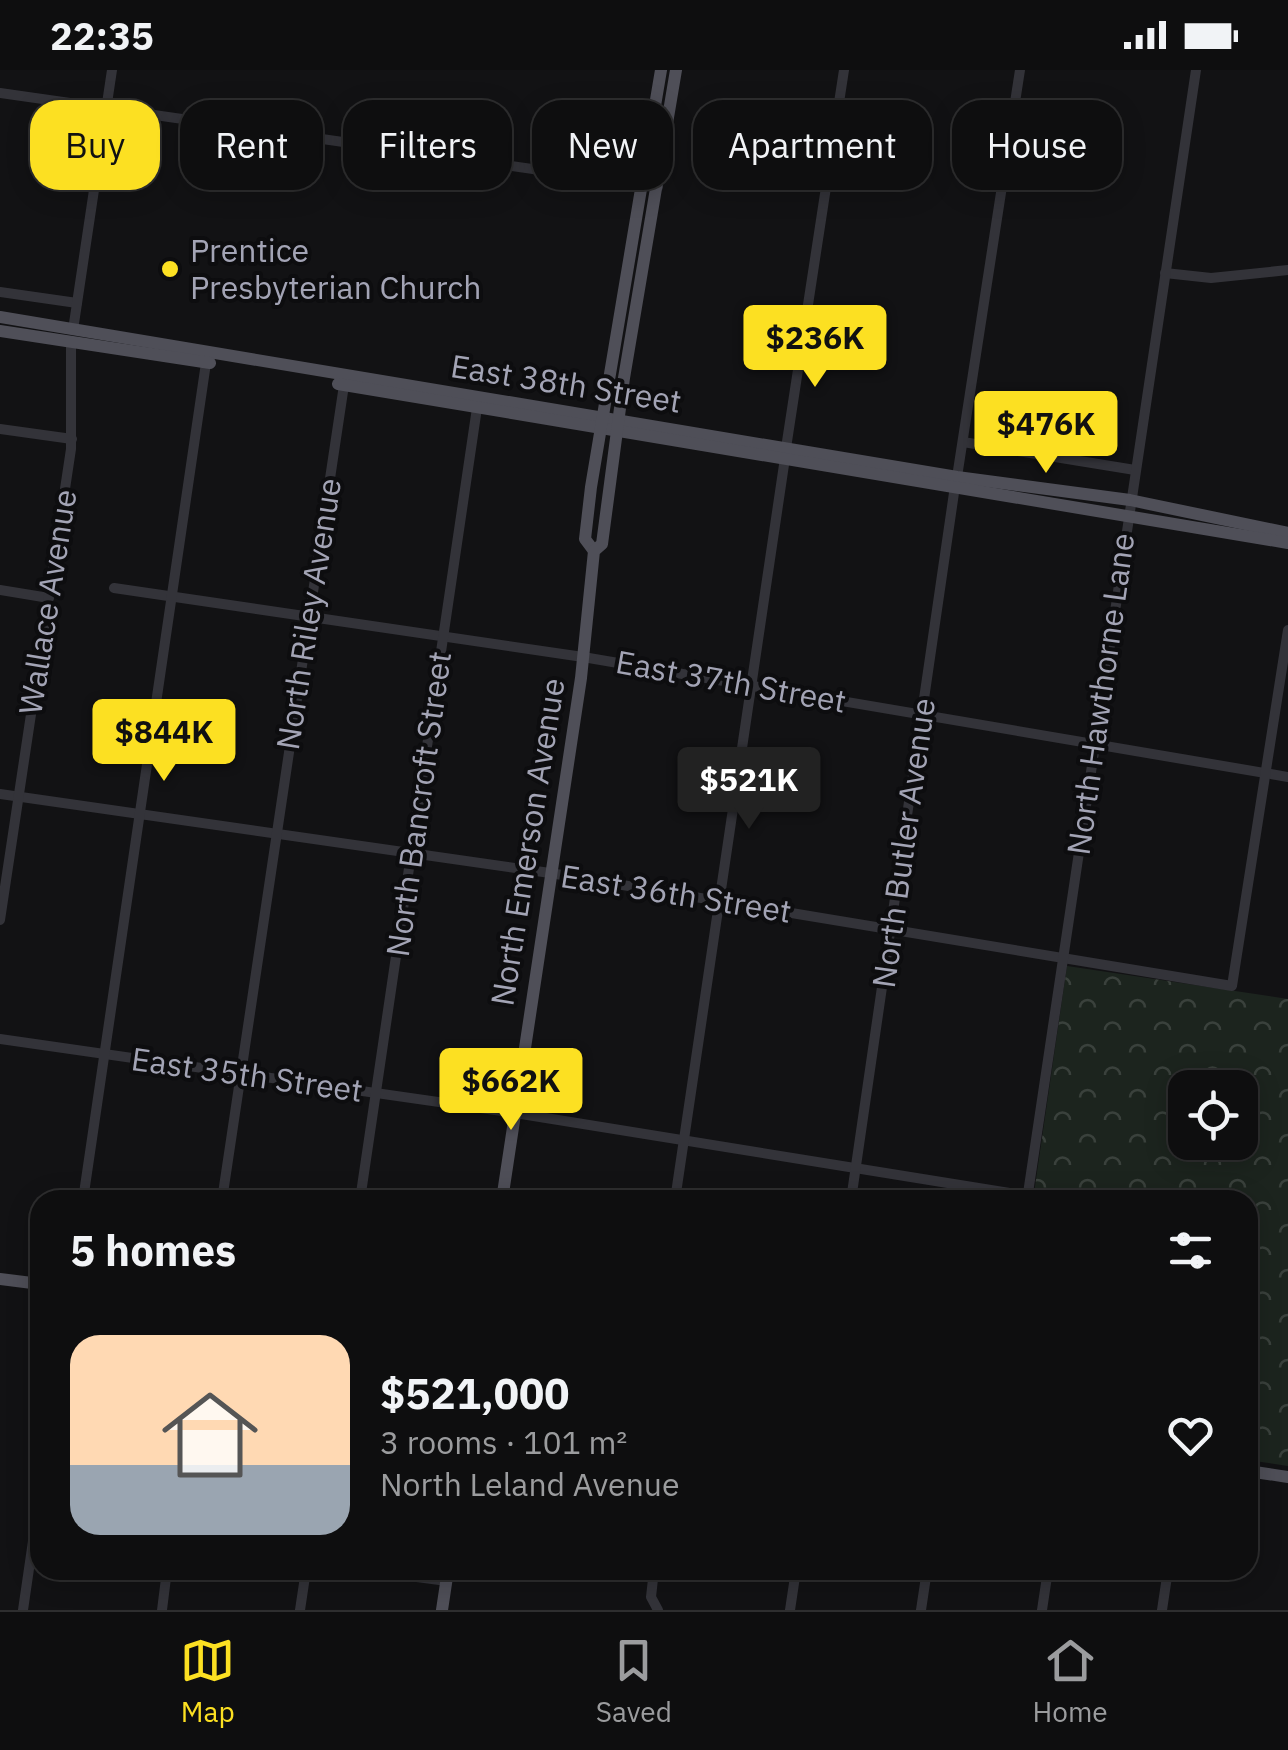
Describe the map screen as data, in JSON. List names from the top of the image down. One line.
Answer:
{"streets":{"main road":["East 38th Street","North Emerson Avenue"],"street":["Wallace Avenue","North Riley Avenue","East 37th Street","North Hawthorne Lane","North Bancroft Street","North Butler Avenue","East 36th Street","East 35th Street"]},"crossings":[["East 38th Street","Wallace Avenue"],["East 38th Street","North Riley Avenue"],["East 38th Street","North Hawthorne Lane"],["East 38th Street","North Bancroft Street"],["East 38th Street","North Emerson Avenue"],["East 38th Street","North Butler Avenue"],["Wallace Avenue","East 36th Street"],["North Riley Avenue","East 37th Street"],["North Riley Avenue","East 36th Street"],["North Riley Avenue","East 35th Street"],["East 37th Street","North Hawthorne Lane"],["East 37th Street","North Bancroft Street"],["East 37th Street","North Emerson Avenue"],["East 37th Street","North Butler Avenue"],["East 37th Street","East 36th Street"],["North Hawthorne Lane","East 36th Street"],["North Bancroft Street","East 36th Street"],["North Bancroft Street","East 35th Street"],["North Emerson Avenue","East 36th Street"],["North Emerson Avenue","East 35th Street"],["North Butler Avenue","East 36th Street"],["North Butler Avenue","East 35th Street"]],"places":["Prentice Presbyterian Church"],"page":{"status":"22:35","chip":["Buy","Rent","Filters","New","Apartment","House"],"price":["$236K","$476K","$844K","$521K","$662K"],"heading":"5 homes","list":[{"name":"$521,000","note":"3 rooms · 101 m² · North Leland Avenue"}],"tabs":["Map","Saved","Home"]}}
